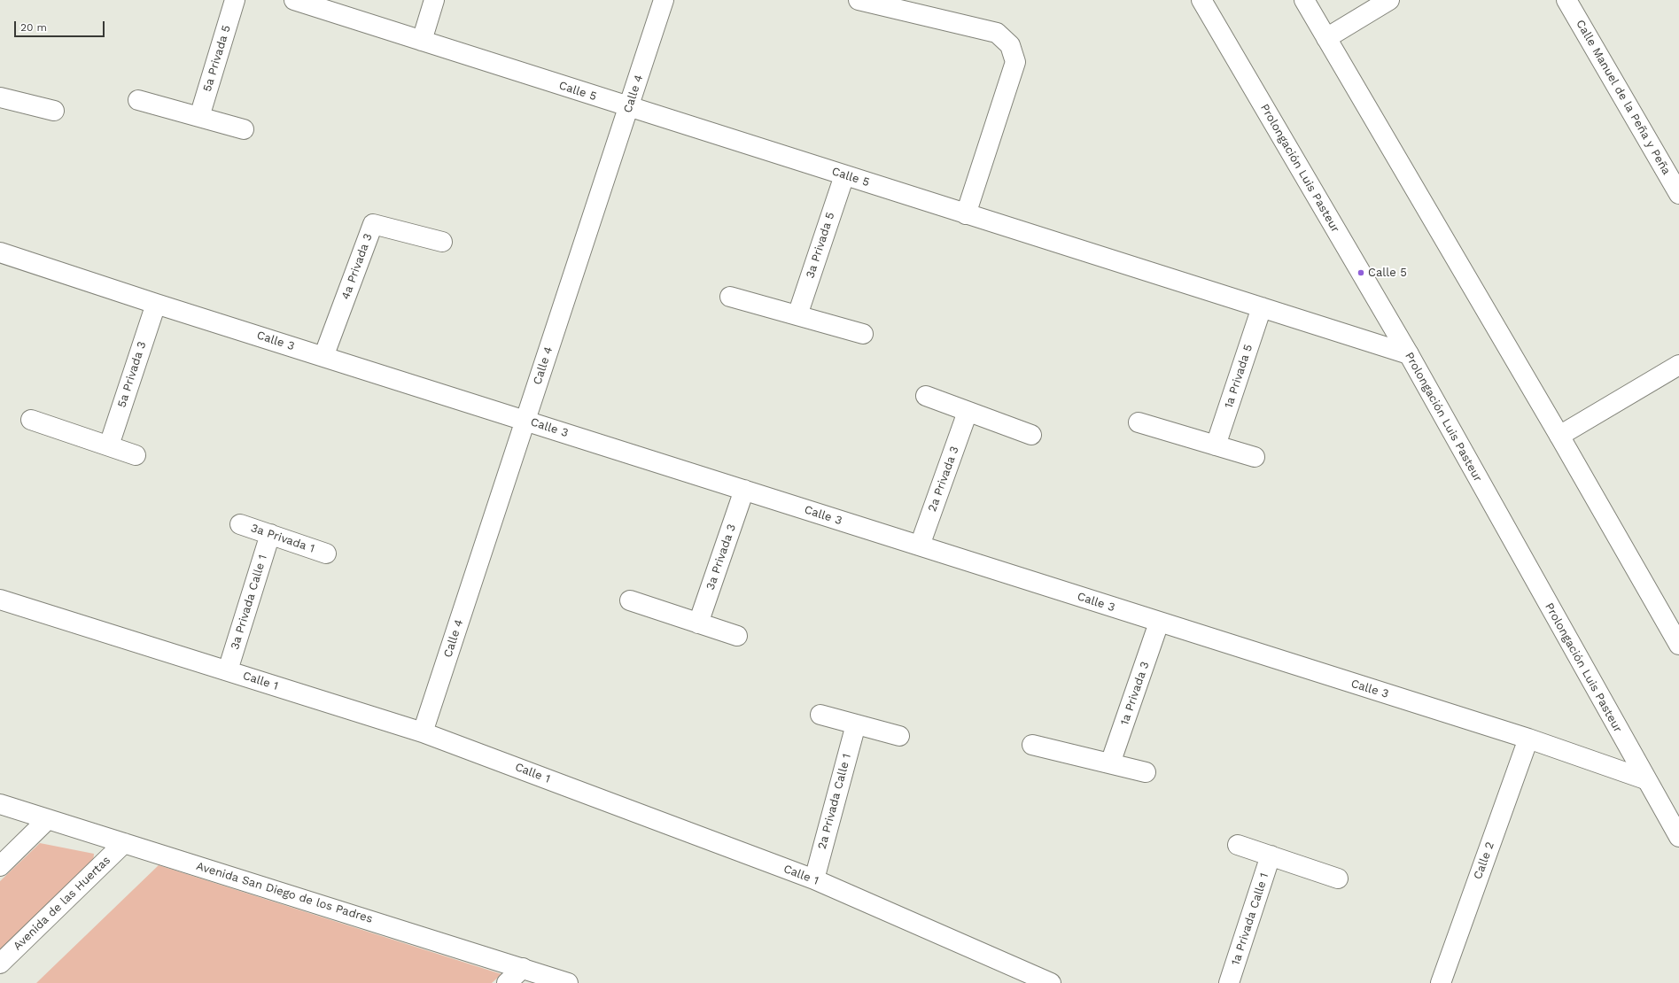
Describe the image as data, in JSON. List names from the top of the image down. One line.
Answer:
{"streets":{"street":["5a Privada 5","Calle 5","Calle 4","Calle Manuel de la Peña y Peña","Prolongación Luis Pasteur","3a Privada 5","4a Privada 3","Calle 3","5a Privada 3","1a Privada 5","2a Privada 3","3a Privada 1","3a Privada 3","3a Privada Calle 1","Calle 1","1a Privada 3","2a Privada Calle 1","Calle 2","Avenida San Diego de los Padres","Avenida de las Huertas","1a Privada Calle 1"]},"crossings":[["Calle 5","Calle 4"],["Calle 5","Prolongación Luis Pasteur"],["Calle 5","3a Privada 5"],["Calle 5","1a Privada 5"],["Calle 4","Calle 3"],["Calle 4","Calle 1"],["Prolongación Luis Pasteur","Calle 3"],["4a Privada 3","Calle 3"],["Calle 3","5a Privada 3"],["Calle 3","2a Privada 3"],["Calle 3","3a Privada 3"],["Calle 3","1a Privada 3"],["Calle 3","Calle 2"],["3a Privada 1","3a Privada Calle 1"],["3a Privada Calle 1","Calle 1"],["Calle 1","2a Privada Calle 1"],["Avenida San Diego de los Padres","Avenida de las Huertas"]],"places":["Calle 5"],"scale_bar":"20 m"}
